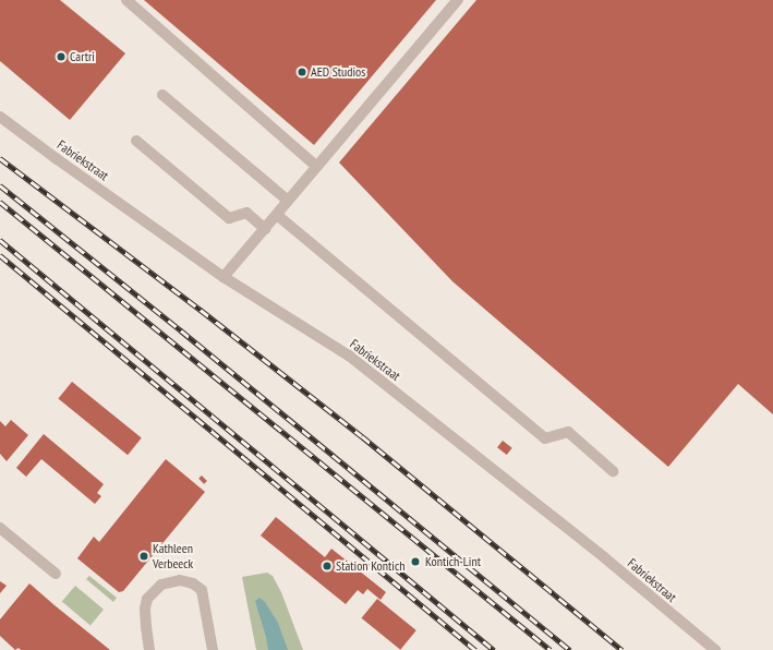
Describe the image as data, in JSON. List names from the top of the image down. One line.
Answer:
{"streets":{"street":["Fabriekstraat"]},"places":["Cartri","AED Studios","Kathleen Verbeeck","Kontich-Lint","Station Kontich"]}
